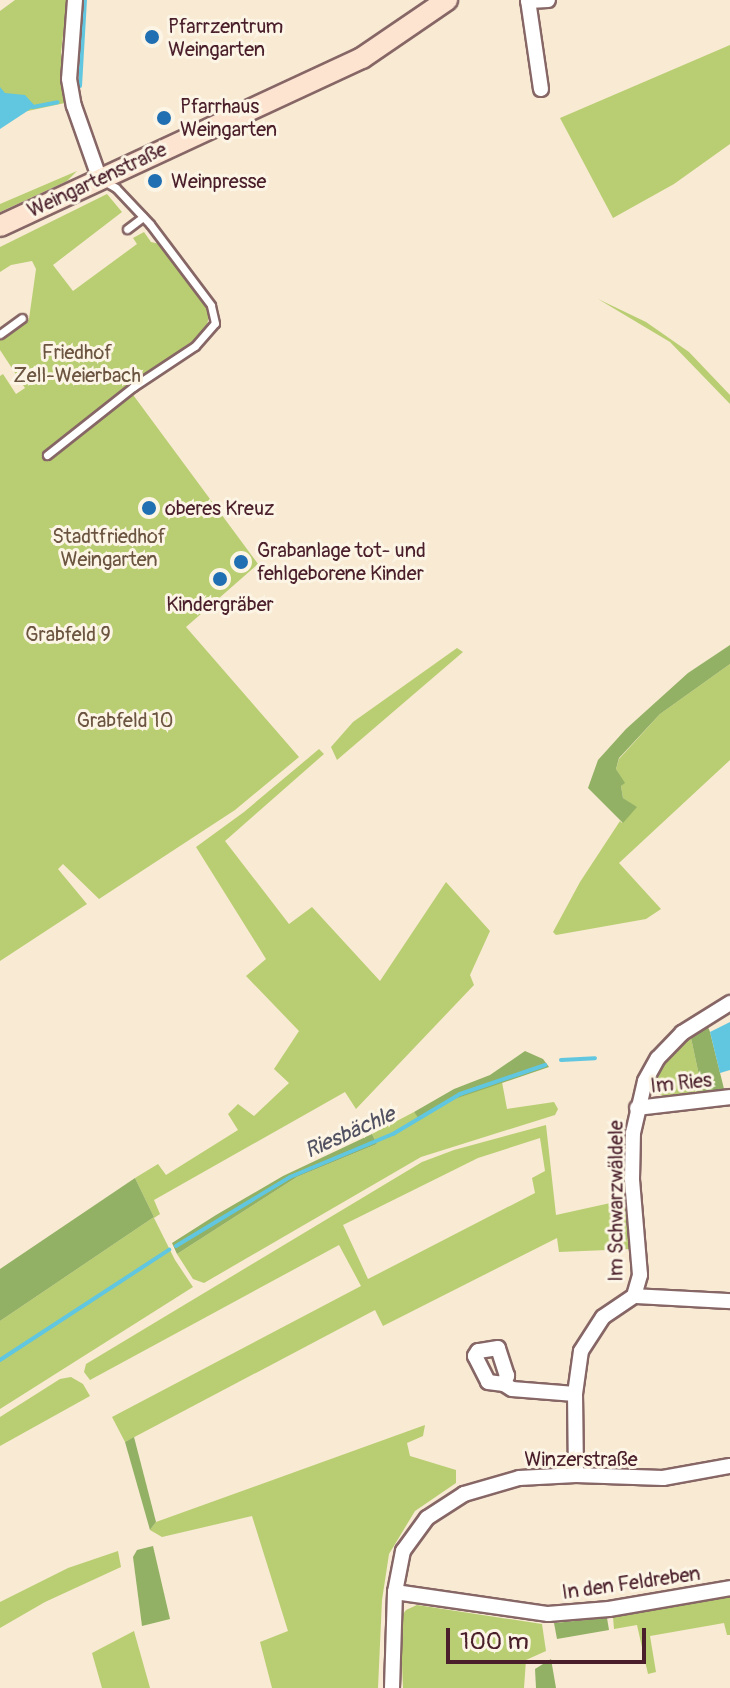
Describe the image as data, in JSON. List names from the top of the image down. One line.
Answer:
{"streets":{"street":["Weingartenstraße","Im Ries","Im Schwarzwäldele","Winzerstraße","In den Feldreben"]},"crossings":[["Im Ries","Im Schwarzwäldele"],["Winzerstraße","In den Feldreben"]],"water":["Riesbächle"],"parks":["Friedhof Zell-Weierbach","Stadtfriedhof Weingarten","Grabfeld 9","Grabfeld 10"],"places":["Pfarrzentrum Weingarten","Pfarrhaus Weingarten","Weinpresse","oberes Kreuz","Grabanlage tot- und fehlgeborene Kinder","Kindergräber"],"scale_bar":"100 m"}
